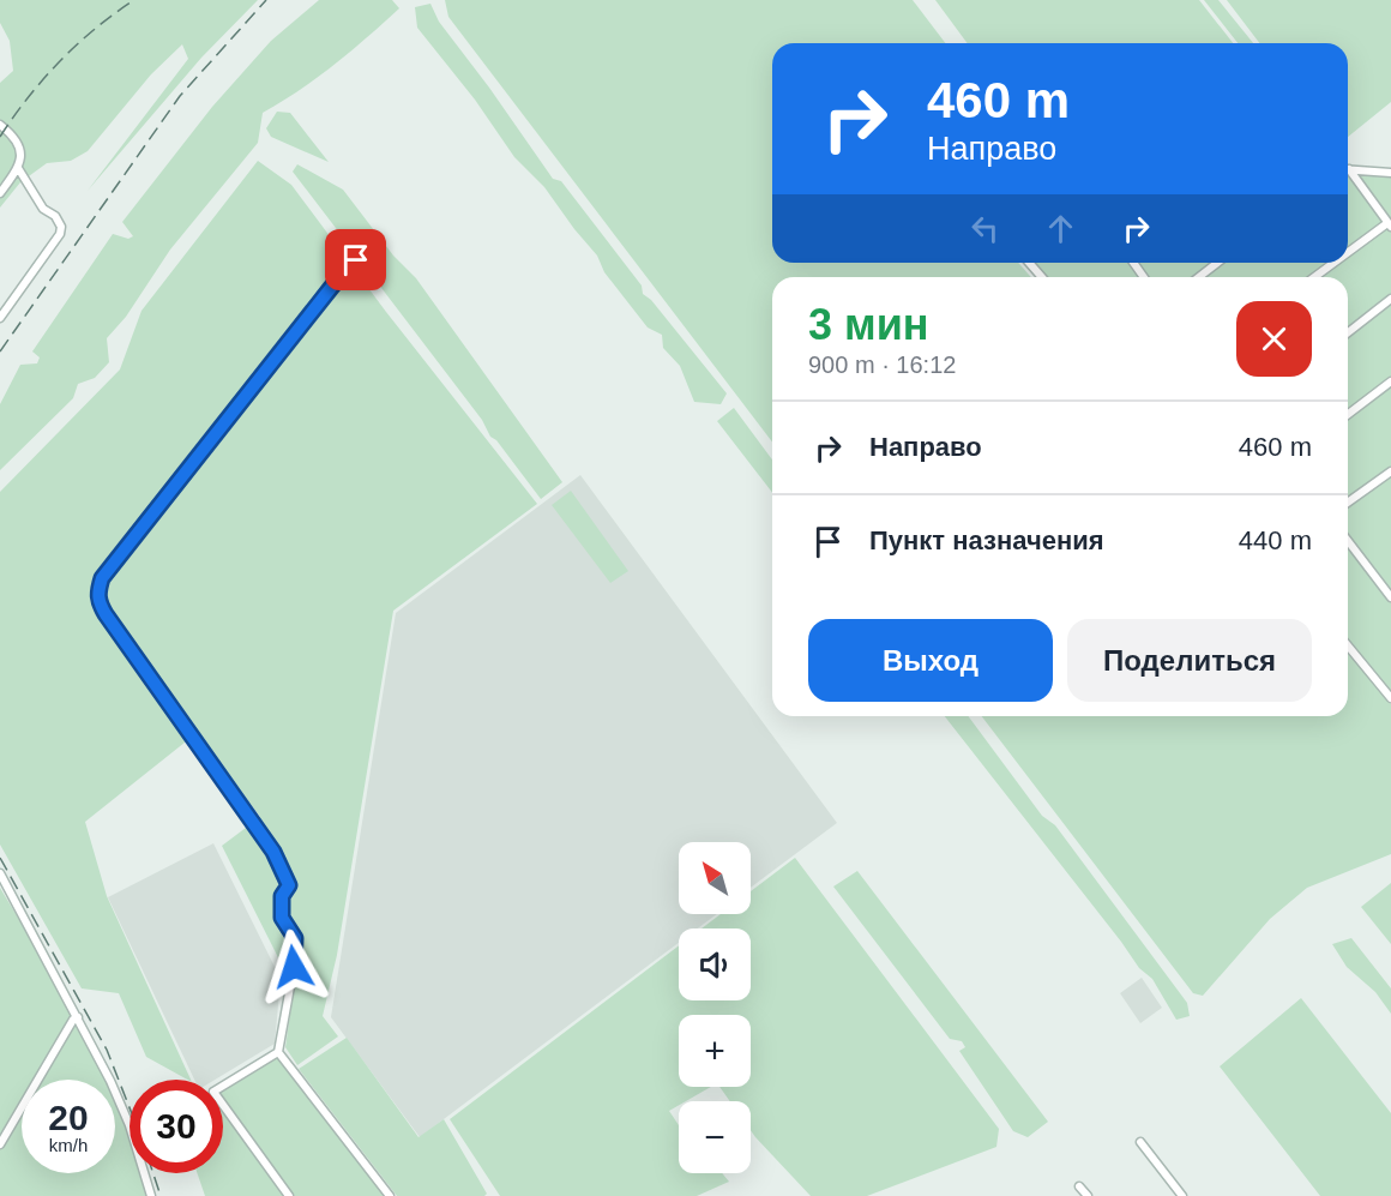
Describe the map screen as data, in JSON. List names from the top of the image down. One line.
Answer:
{"north":"top left","page":{"turn":["460 m","Направо"],"heading":["3 мин","900 m · 16:12"],"list":[{"name":"Направо","value":"460 m"},{"name":"Пункт назначения","value":"440 m"}],"buttons":["Выход","Поделиться"],"map_buttons":["+","−"],"speed":"20 km/h","limit":"30"}}
